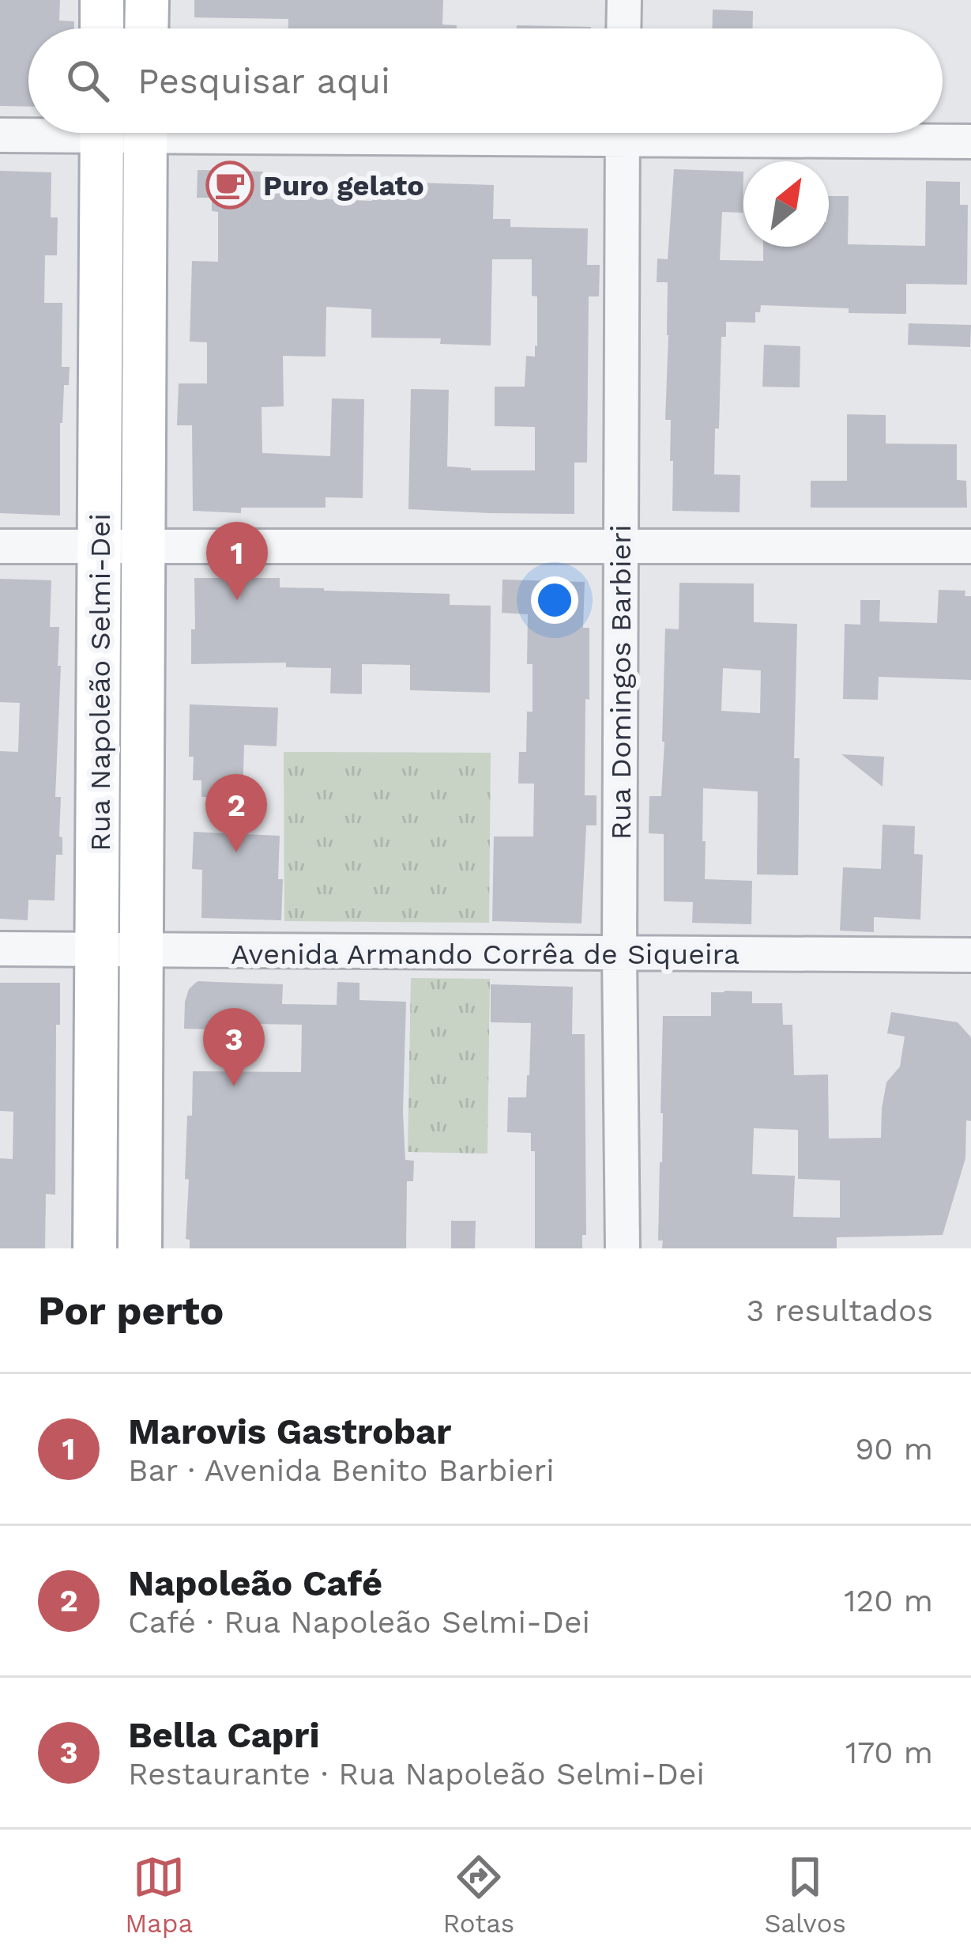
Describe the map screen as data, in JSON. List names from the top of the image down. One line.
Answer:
{"streets":{"main road":["Rua Napoleão Selmi-Dei"],"street":["Rua Domingos Barbieri","Avenida Armando Corrêa de Siqueira"]},"crossings":[["Rua Napoleão Selmi-Dei","Avenida Armando Corrêa de Siqueira"],["Rua Domingos Barbieri","Avenida Armando Corrêa de Siqueira"]],"places":{"cafe":["Puro gelato"]},"north":"top right","page":{"search":"Pesquisar aqui","pins":["1","2","3"],"heading":["Por perto","3 resultados"],"list":[{"mark":"1","name":"Marovis Gastrobar","note":"Bar · Avenida Benito Barbieri","value":"90 m"},{"mark":"2","name":"Napoleão Café","note":"Café · Rua Napoleão Selmi-Dei","value":"120 m"},{"mark":"3","name":"Bella Capri","note":"Restaurante · Rua Napoleão Selmi-Dei","value":"170 m"}],"nav":["Mapa","Rotas","Salvos"]}}
